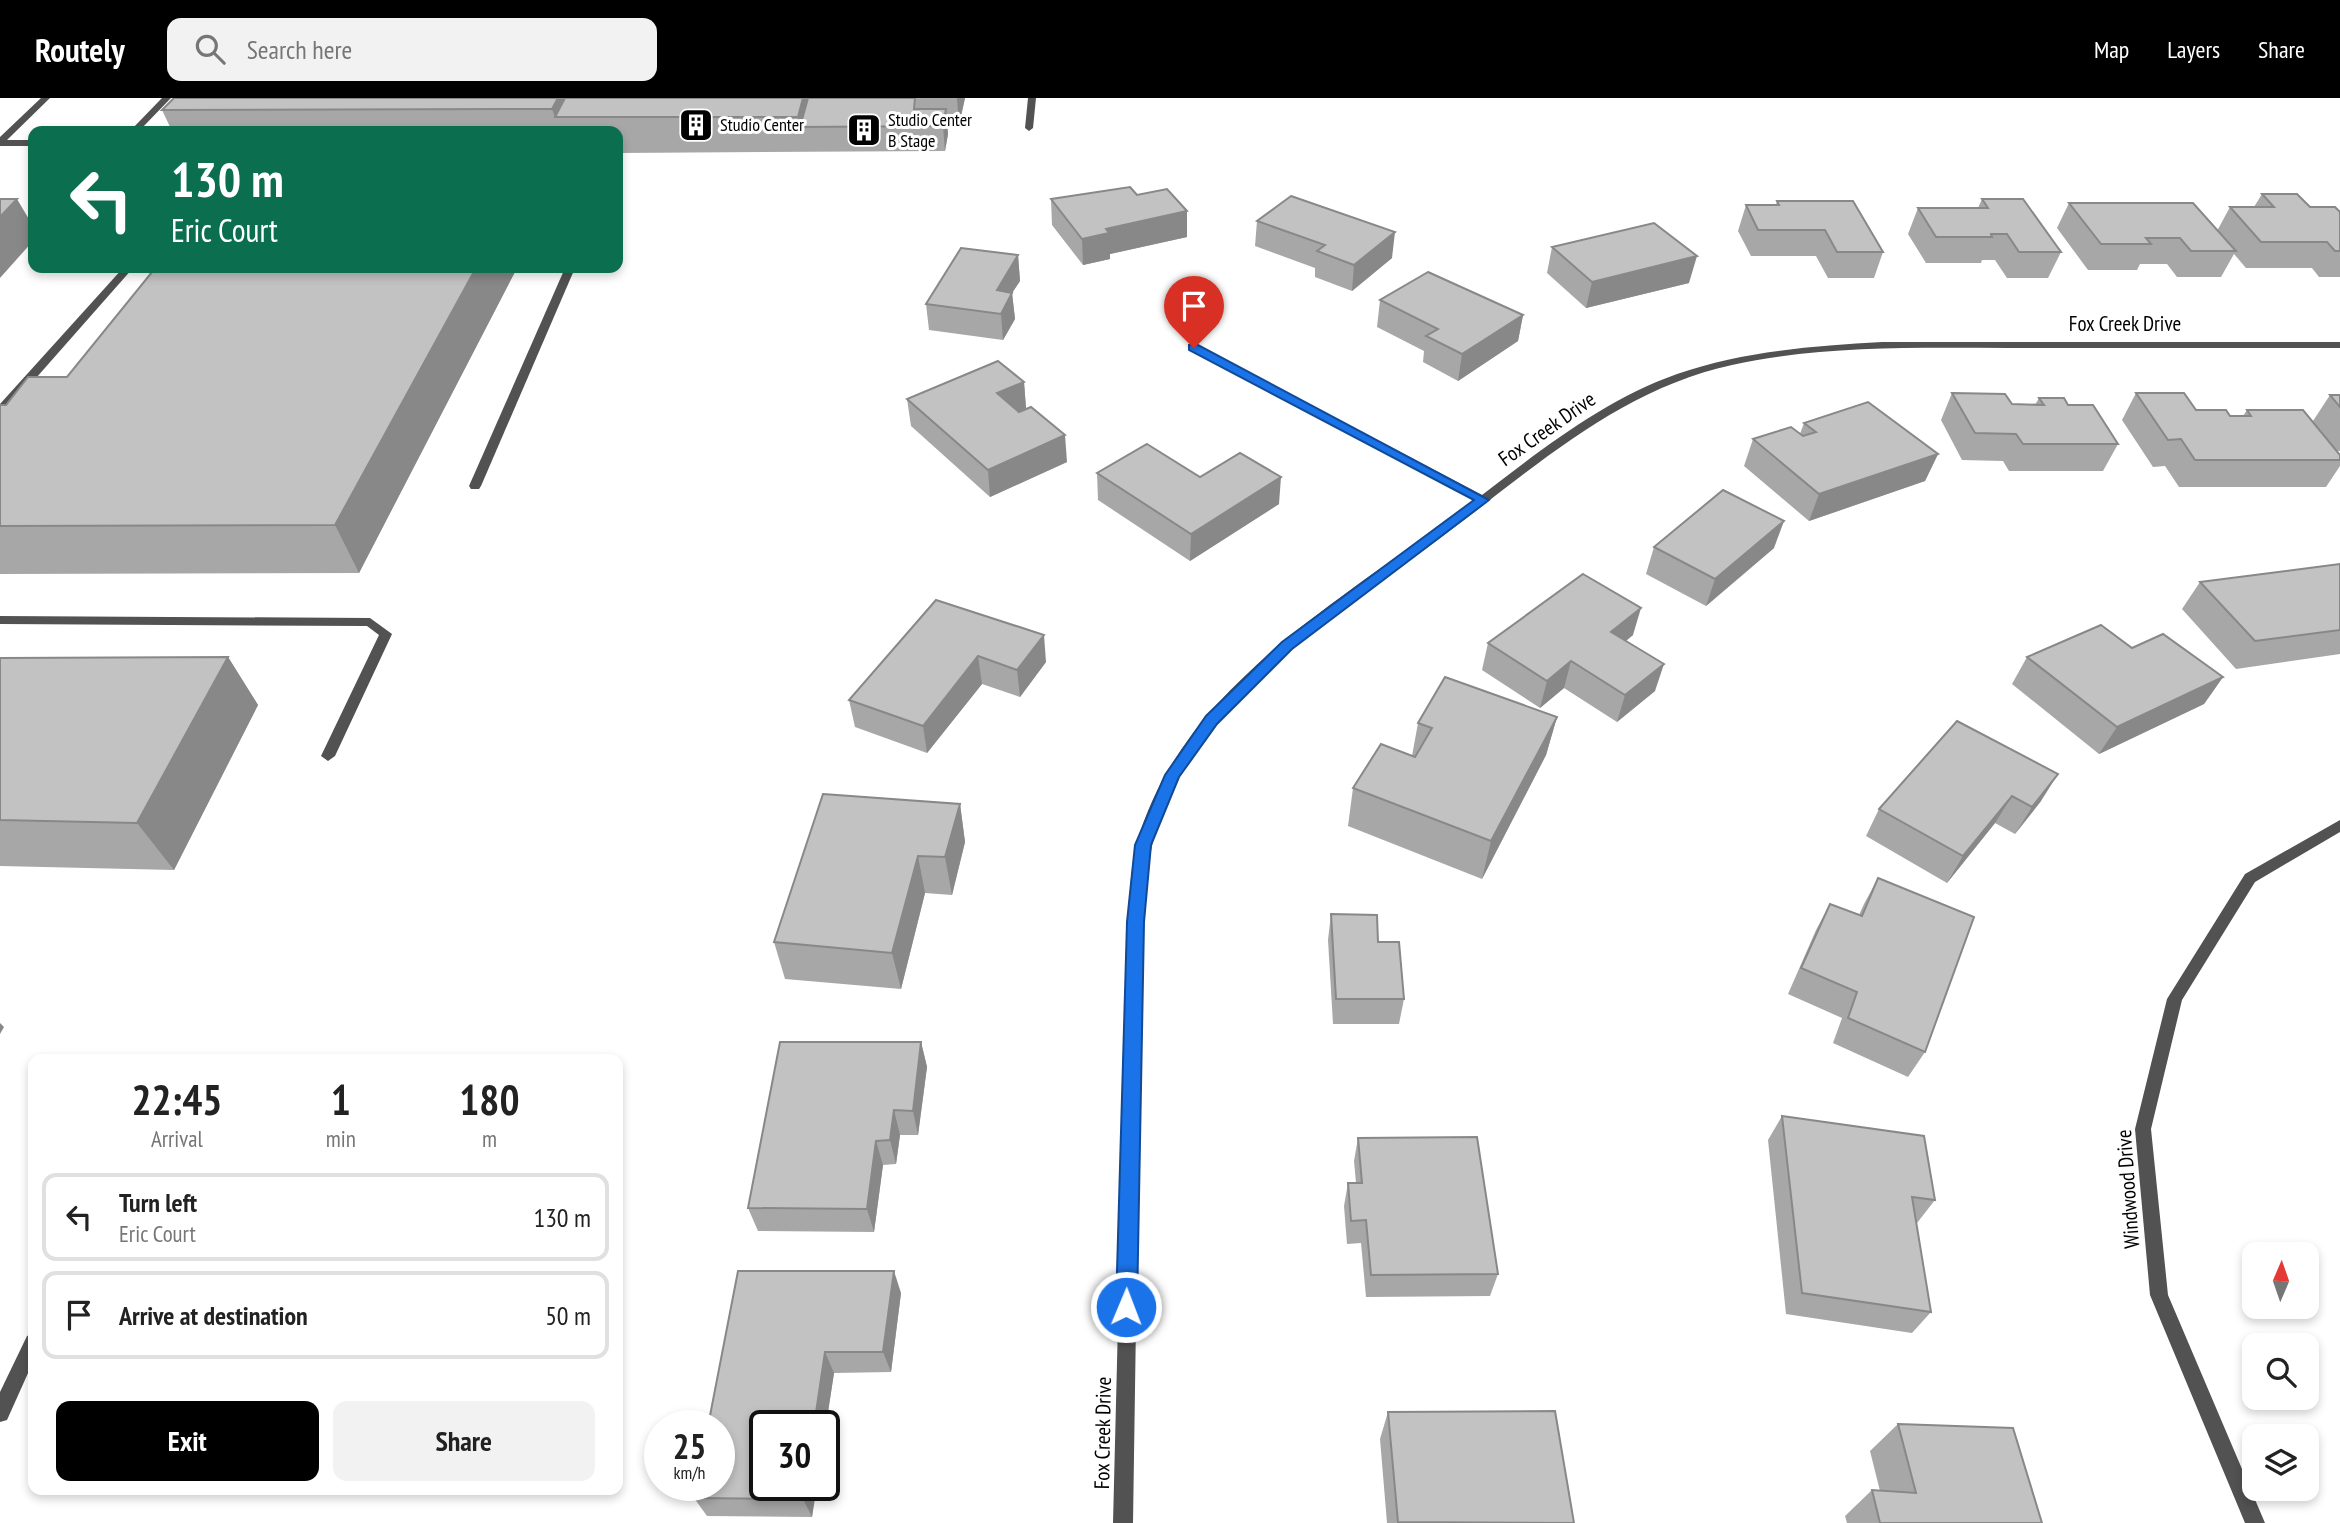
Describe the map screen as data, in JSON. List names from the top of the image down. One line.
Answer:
{"streets":{"street":["Fox Creek Drive","Windwood Drive"]},"places":{"building":["Studio Center","Studio Center B Stage"]},"north":"top","page":{"header":"Routely","search":"Search here","nav":["Map","Layers","Share"],"turn":["130 m","Eric Court"],"eta":["22:45","Arrival","1","min","180","m"],"list":[{"name":"Turn left","note":"Eric Court","value":"130 m"},{"name":"Arrive at destination","value":"50 m"}],"buttons":["Exit","Share"],"speed":"25 km/h","limit":"30"}}
